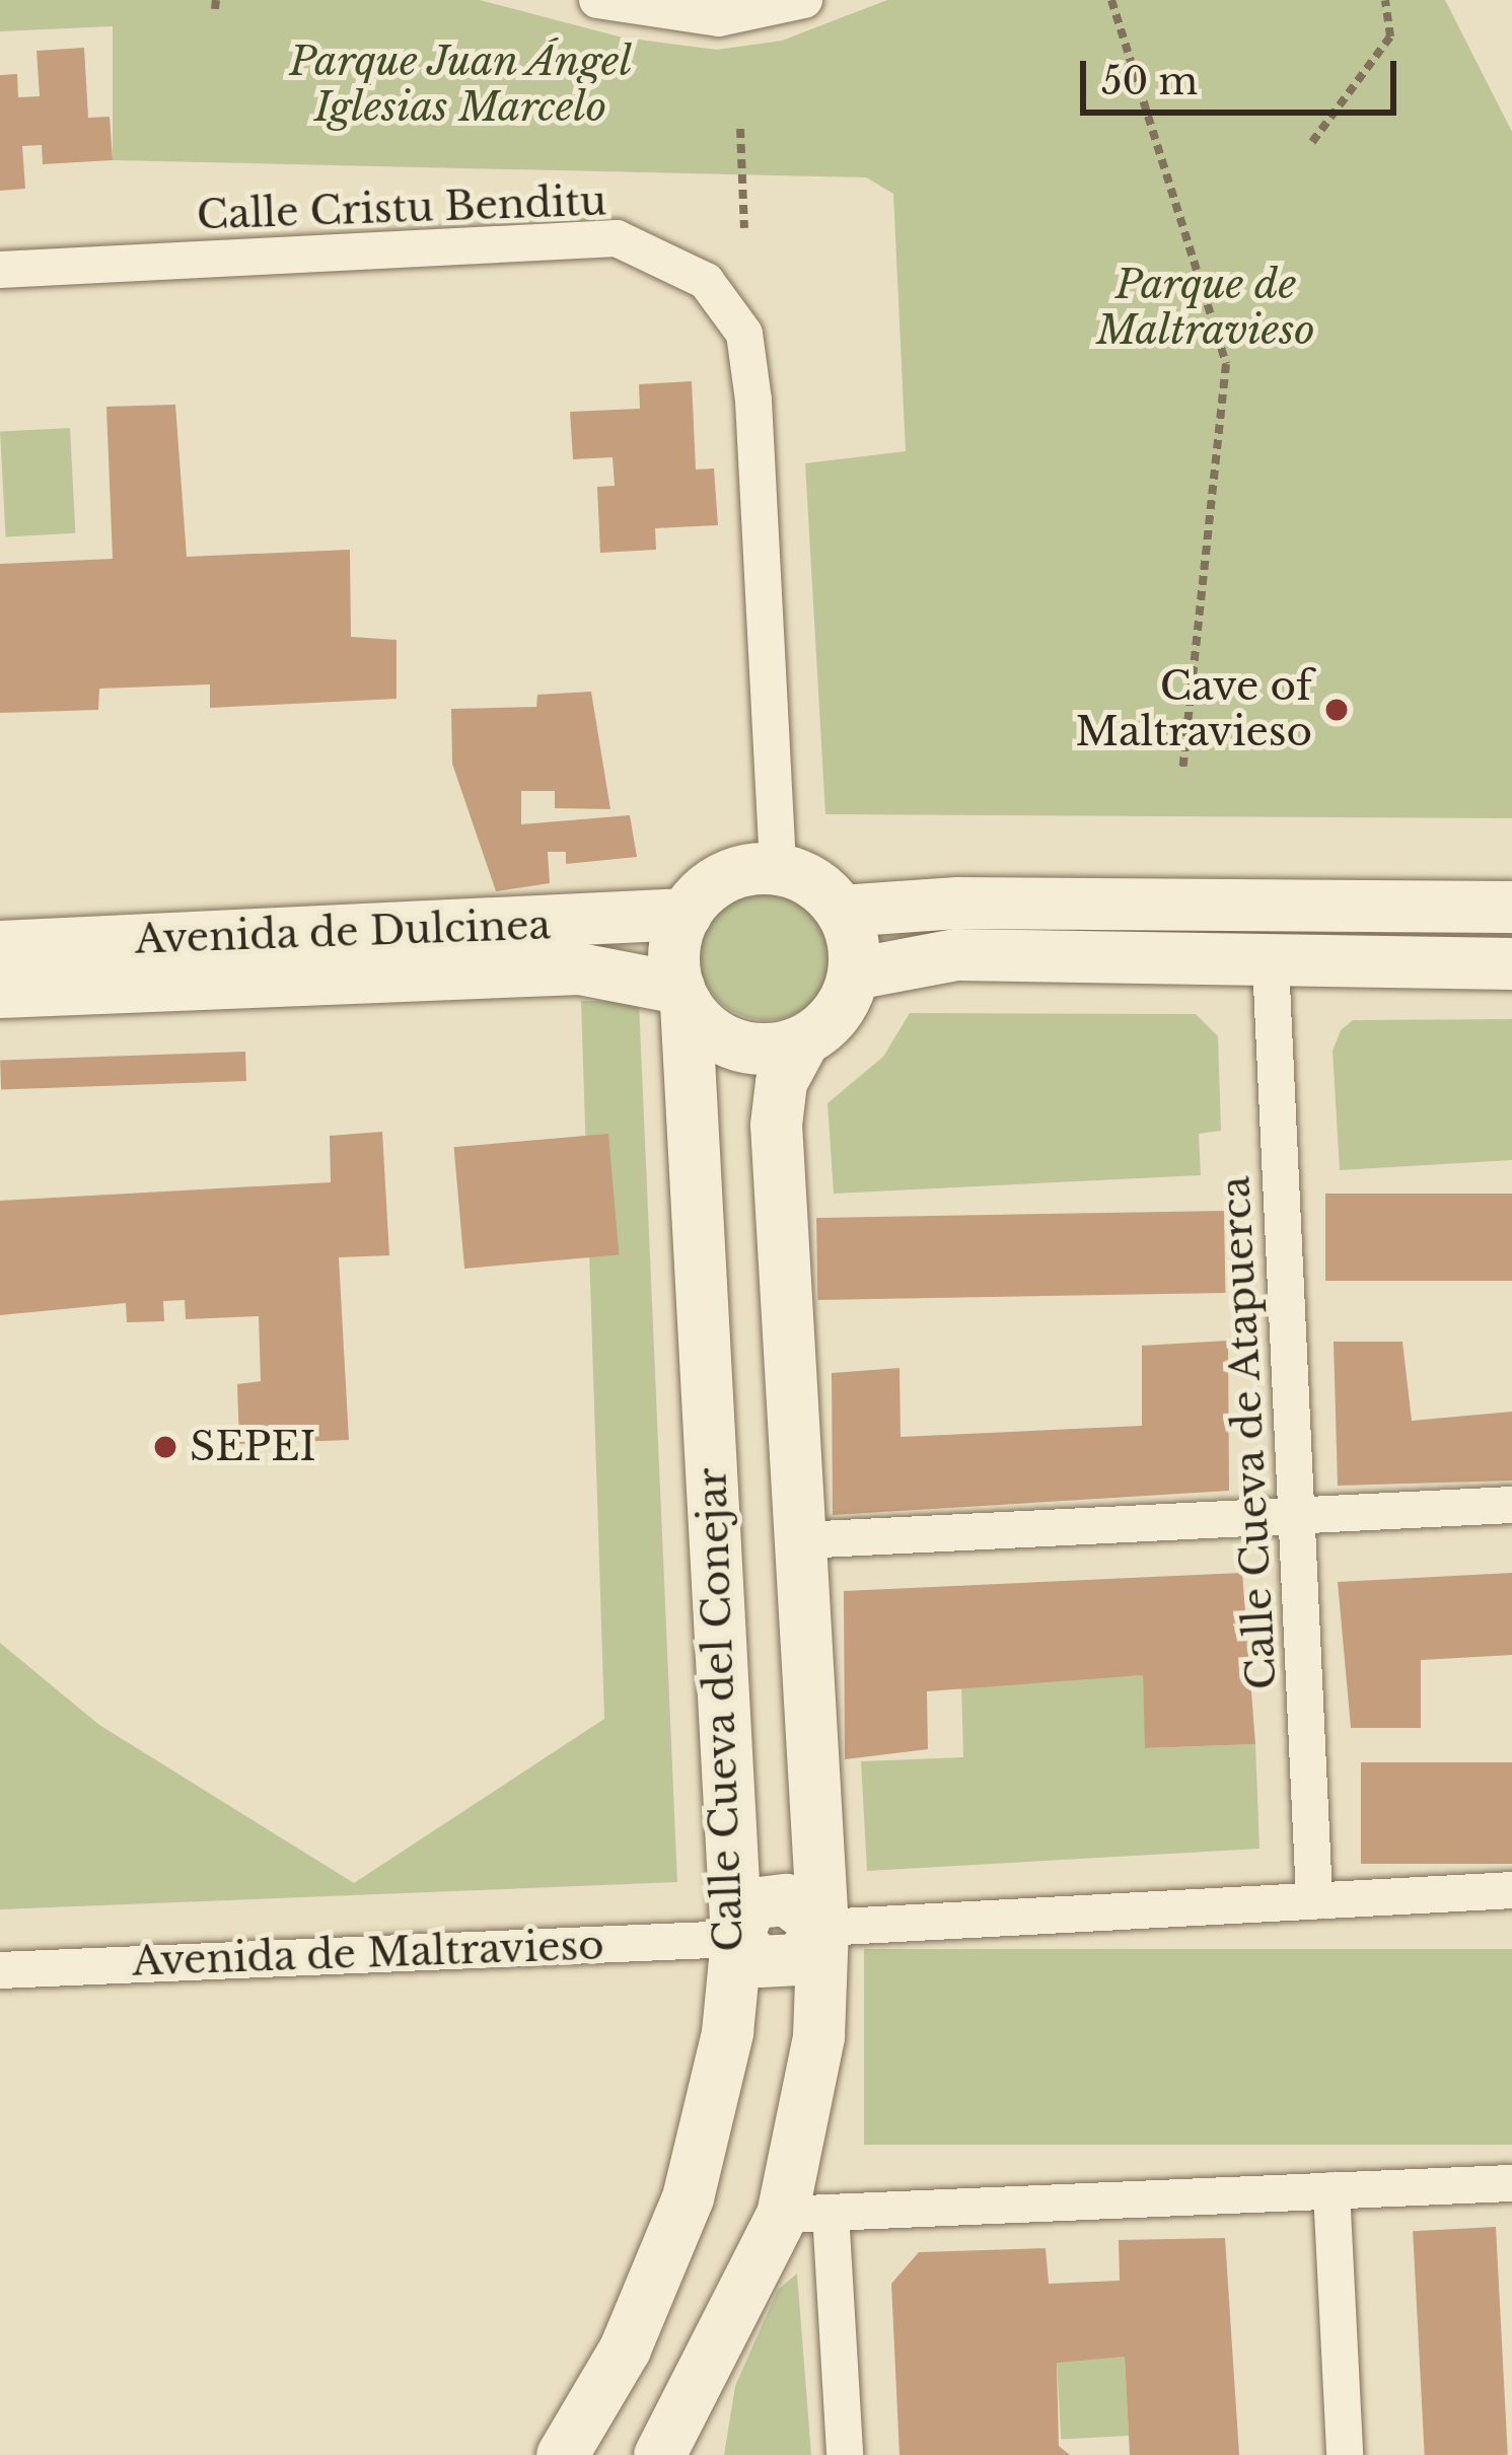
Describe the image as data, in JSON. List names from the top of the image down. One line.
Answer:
{"streets":{"main road":["Avenida de Dulcinea","Calle Cueva del Conejar"],"street":["Calle Cristu Benditu","Calle Cueva de Atapuerca","Avenida de Maltravieso"]},"crossings":[["Calle Cristu Benditu","Avenida de Dulcinea"],["Calle Cristu Benditu","Calle Cueva del Conejar"],["Avenida de Dulcinea","Calle Cueva del Conejar"],["Calle Cueva del Conejar","Avenida de Maltravieso"]],"parks":["Parque Juan Ángel Iglesias Marcelo","Parque de Maltravieso"],"places":["Cave of Maltravieso","SEPEI"],"scale_bar":"50 m"}
